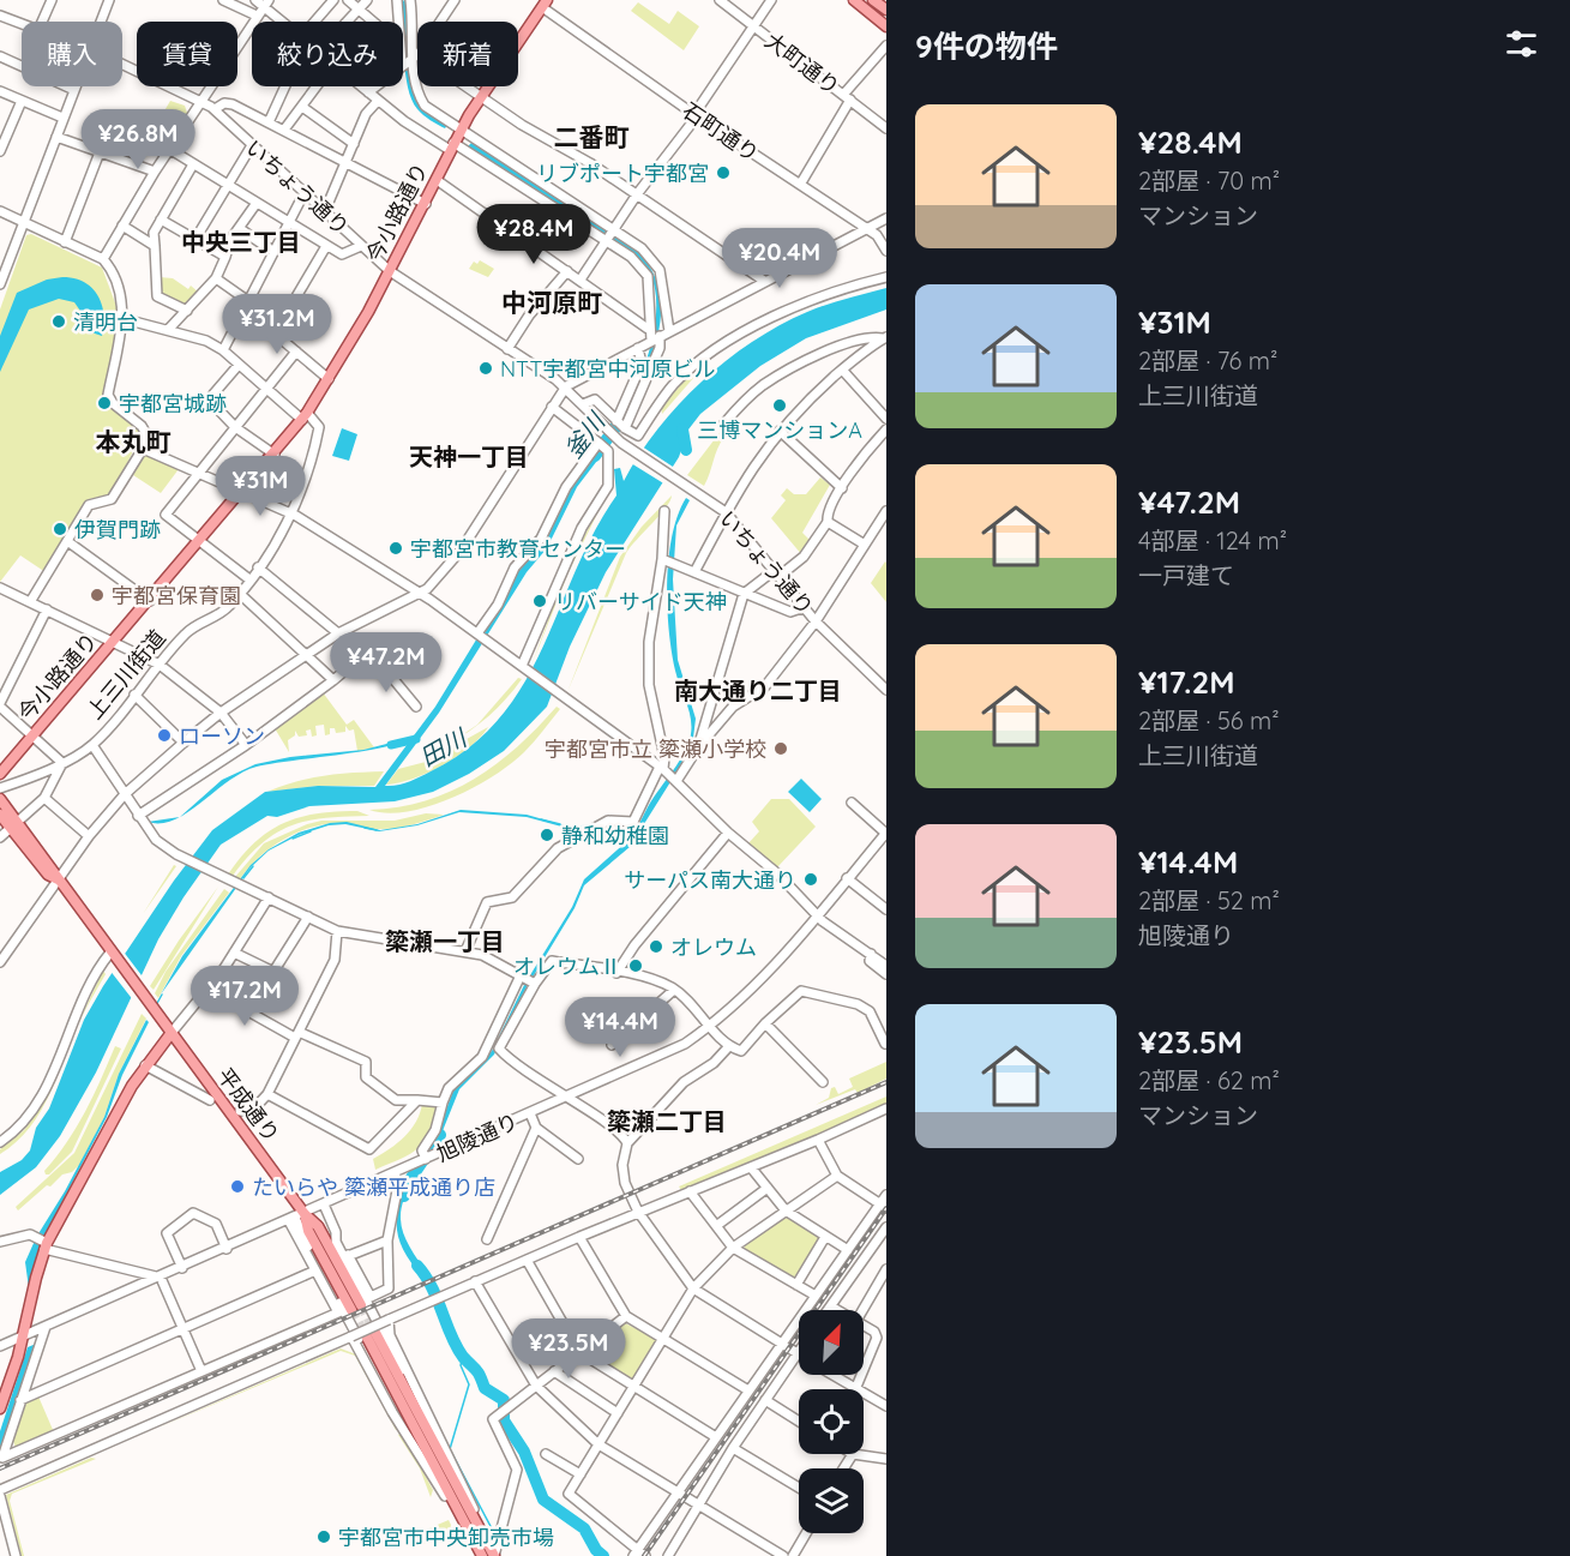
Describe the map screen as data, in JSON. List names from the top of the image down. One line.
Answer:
{"streets":{"main road":["今小路通り","平成通り"],"street":["大町通り","石町通り","いちょう通り","上三川街道","旭陵通り"]},"crossings":[["いちょう通り","今小路通り"],["今小路通り","上三川街道"],["平成通り","旭陵通り"]],"districts":["二番町","中央三丁目","中河原町","本丸町","天神一丁目","南大通り二丁目","簗瀬一丁目","簗瀬二丁目"],"water":["釜川","田川"],"places":["リブポート宇都宮","清明台","NTT宇都宮中河原ビル","宇都宮城跡","三博マンションA","伊賀門跡","宇都宮市教育センター","宇都宮保育園","リバーサイド天神","ローソン","宇都宮市立 簗瀬小学校","静和幼稚園","サーパス南大通り","オレウム","オレウムⅡ","たいらや 簗瀬平成通り店","宇都宮市中央卸売市場"],"north":"top right","page":{"heading":"9件の物件","chip":["購入","賃貸","絞り込み","新着"],"list":[{"name":"¥28.4M","note":"2部屋 · 70 m² · マンション"},{"name":"¥31M","note":"2部屋 · 76 m² · 上三川街道"},{"name":"¥47.2M","note":"4部屋 · 124 m² · 一戸建て"},{"name":"¥17.2M","note":"2部屋 · 56 m² · 上三川街道"},{"name":"¥14.4M","note":"2部屋 · 52 m² · 旭陵通り"},{"name":"¥23.5M","note":"2部屋 · 62 m² · マンション"}],"price":["¥26.8M","¥28.4M","¥20.4M","¥31.2M","¥31M","¥47.2M","¥17.2M","¥14.4M","¥23.5M"]}}
